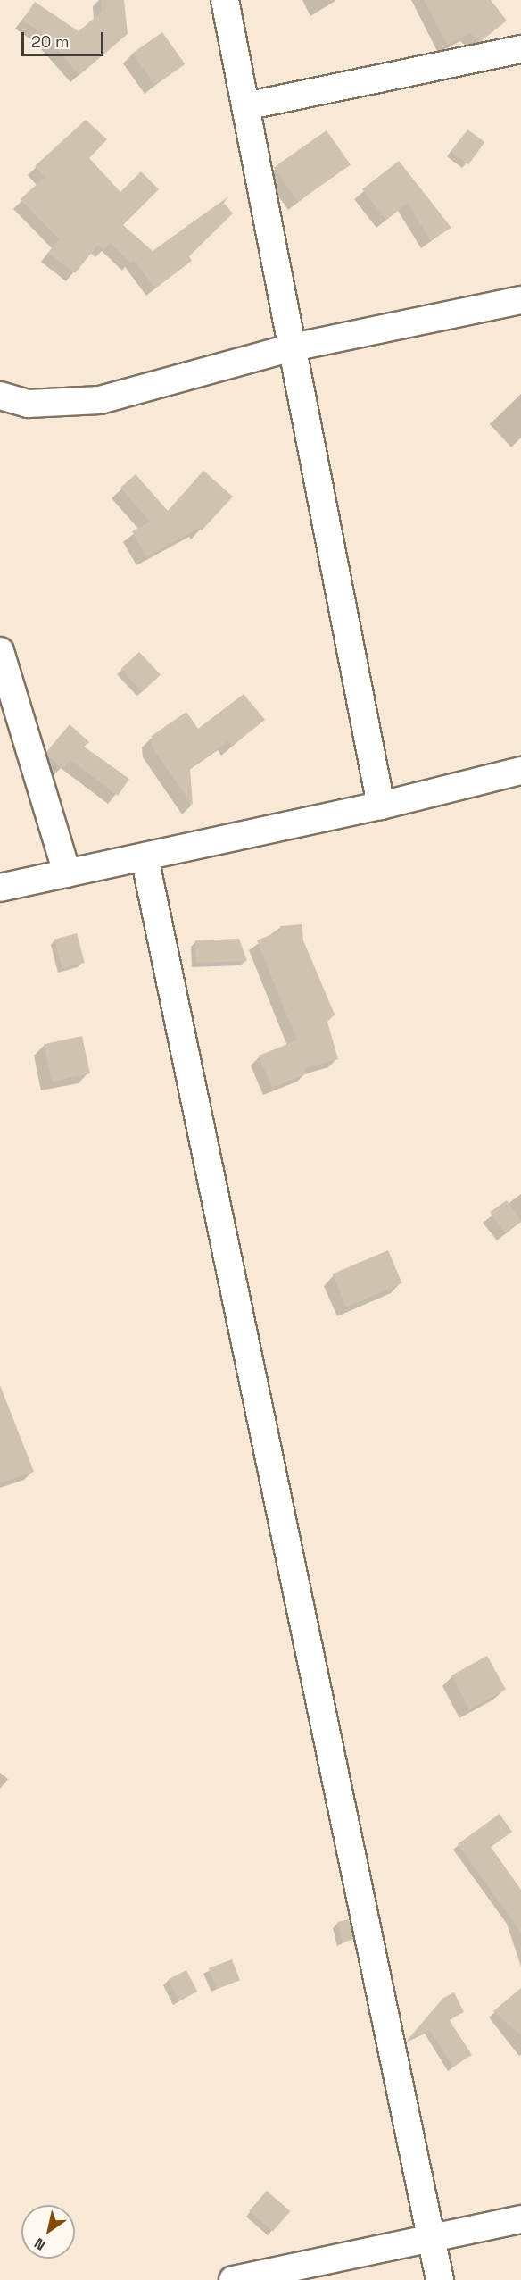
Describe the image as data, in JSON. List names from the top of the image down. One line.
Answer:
{"scale_bar":"20 m","north":"bottom left"}
